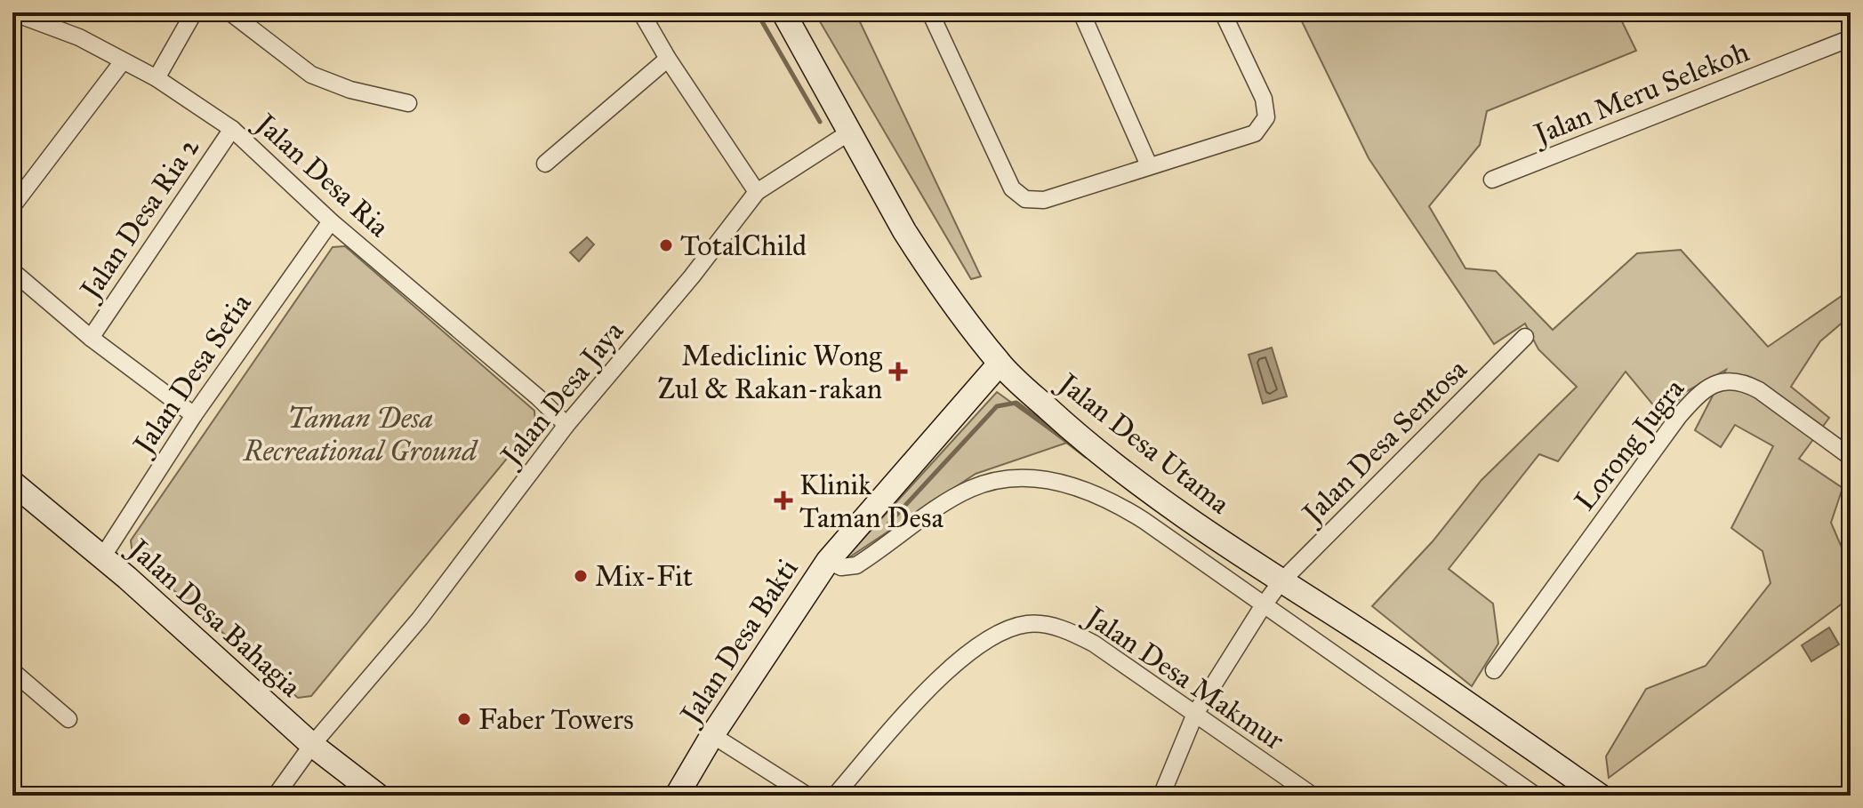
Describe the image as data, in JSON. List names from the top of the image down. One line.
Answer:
{"streets":{"street":["Jalan Meru Selekoh","Jalan Desa Ria","Jalan Desa Ria 2","Jalan Desa Setia","Jalan Desa Jaya","Jalan Desa Sentosa","Jalan Desa Utama","Lorong Jugra","Jalan Desa Bahagia","Jalan Desa Bakti","Jalan Desa Makmur"]},"crossings":[["Jalan Desa Ria","Jalan Desa Ria 2"],["Jalan Desa Ria","Jalan Desa Setia"],["Jalan Desa Ria","Jalan Desa Jaya"],["Jalan Desa Setia","Jalan Desa Bahagia"],["Jalan Desa Jaya","Jalan Desa Utama"],["Jalan Desa Jaya","Jalan Desa Bahagia"],["Jalan Desa Sentosa","Jalan Desa Utama"],["Jalan Desa Sentosa","Jalan Desa Makmur"],["Jalan Desa Utama","Jalan Desa Bakti"]],"parks":["Taman Desa Recreational Ground"],"places":{"other":["TotalChild","Mix-Fit","Faber Towers"],"health":["Mediclinic Wong Zul & Rakan-rakan","Klinik Taman Desa"]}}
